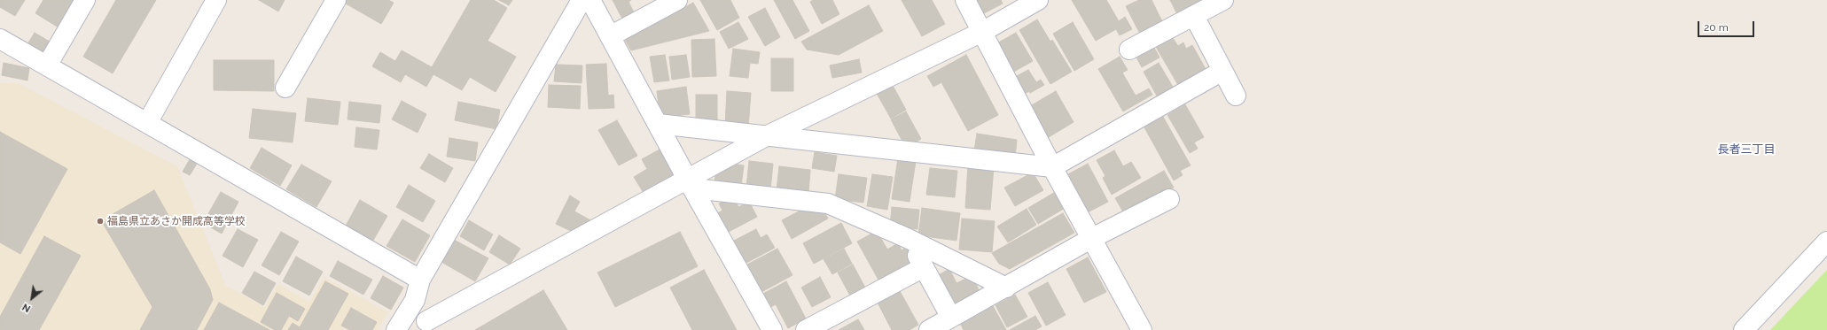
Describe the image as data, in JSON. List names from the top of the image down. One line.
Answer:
{"districts":["長者三丁目"],"places":["福島県立あさか開成高等学校"],"scale_bar":"20 m","north":"bottom left"}
